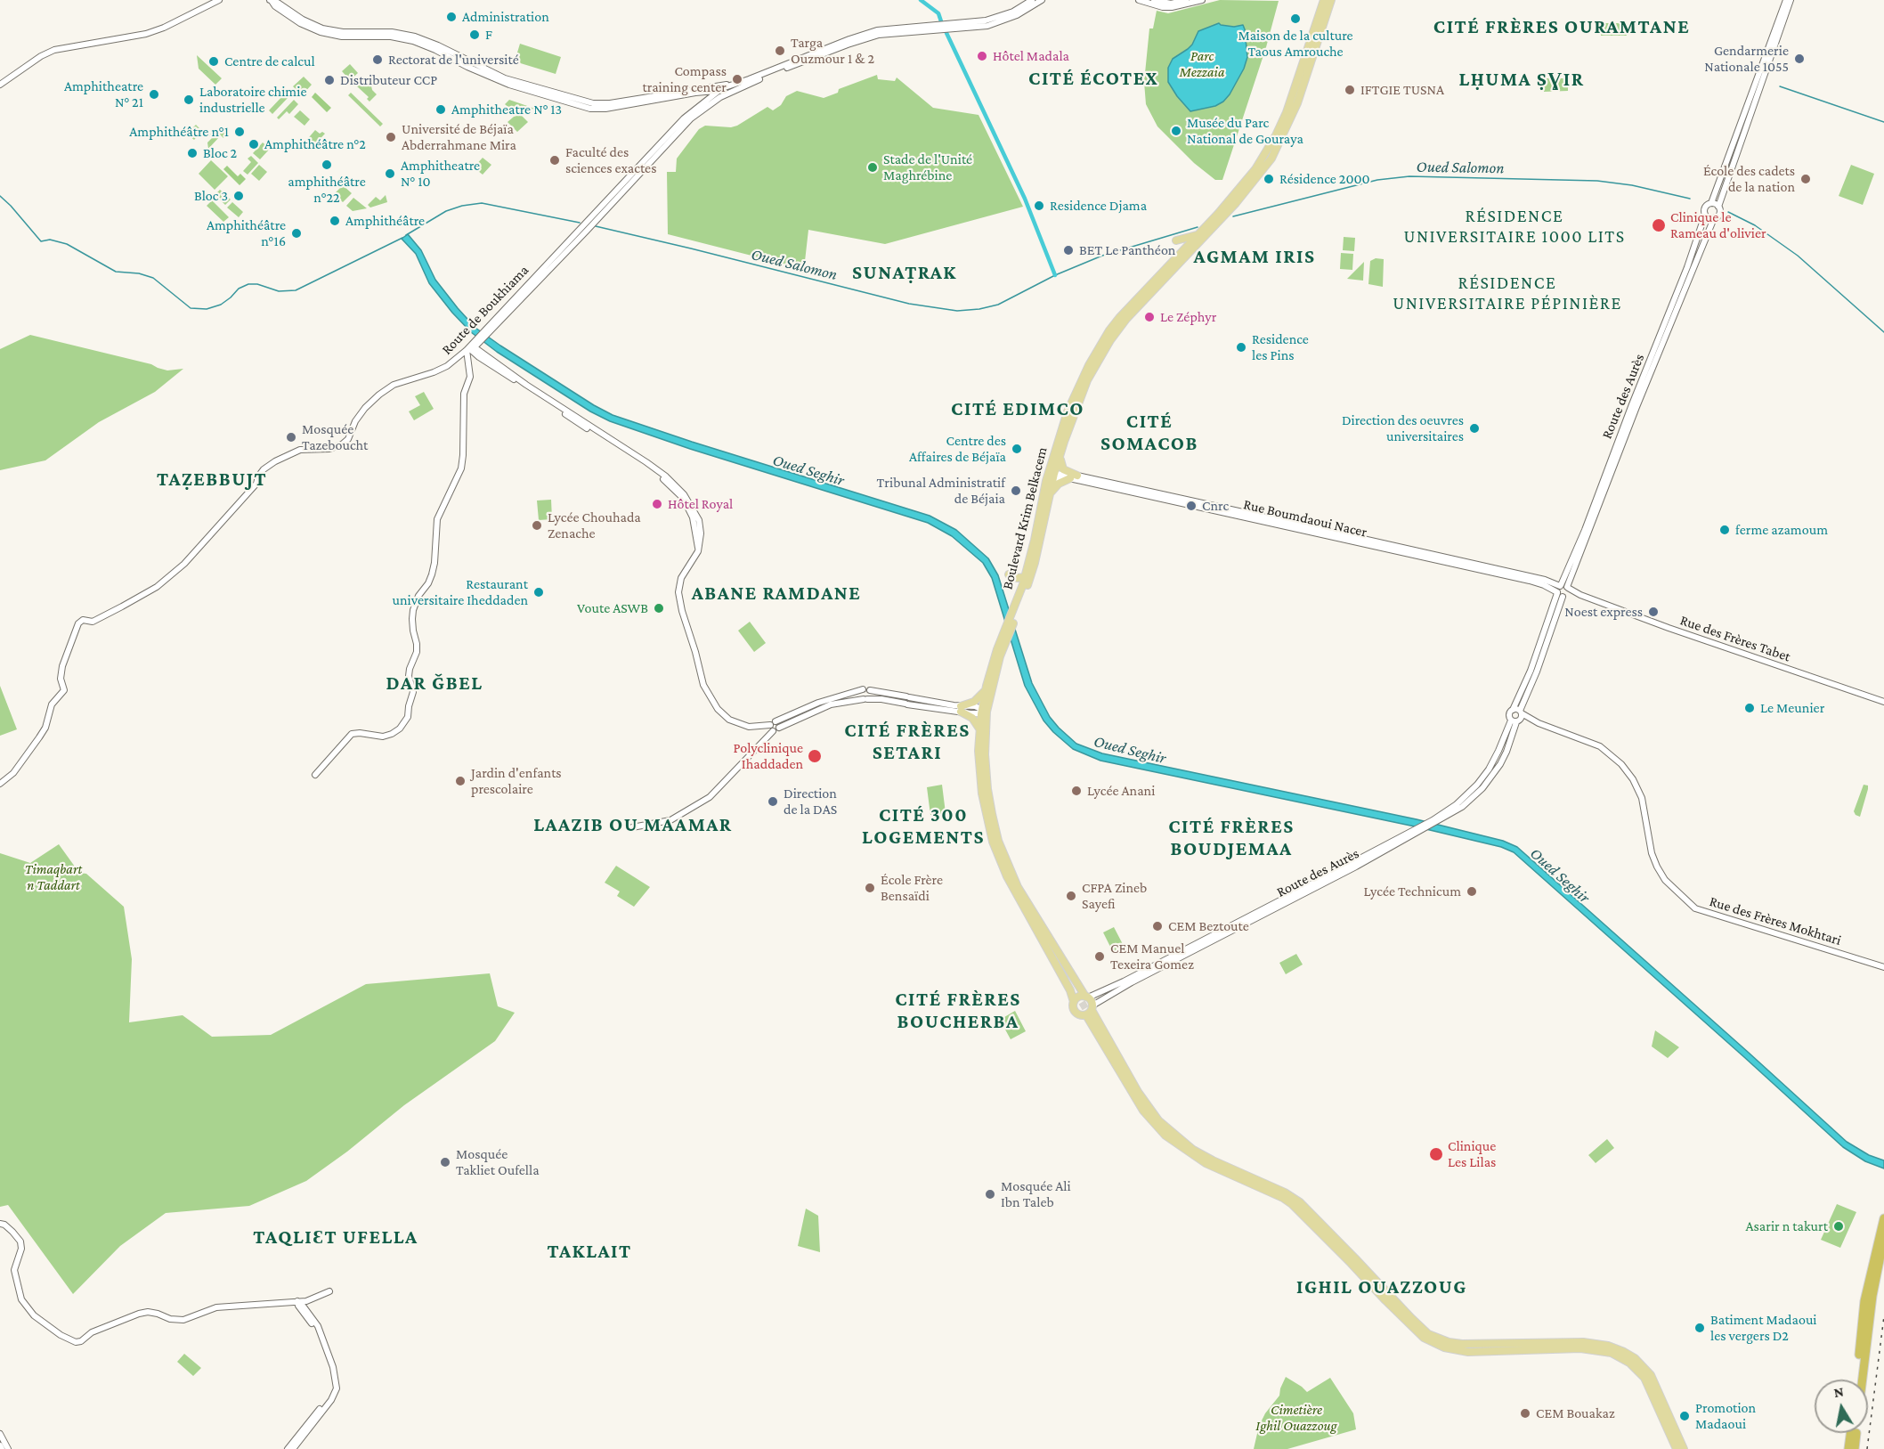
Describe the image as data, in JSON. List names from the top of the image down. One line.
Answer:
{"streets":{"main road":["Boulevard Krim Belkacem"],"street":["Route de Boukhiama","Route des Aurès","Rue Boumdaoui Nacer","Rue des Frères Tabet","Rue des Frères Mokhtari"]},"crossings":[["Route des Aurès","Boulevard Krim Belkacem"],["Route des Aurès","Rue Boumdaoui Nacer"],["Route des Aurès","Rue des Frères Tabet"],["Route des Aurès","Rue des Frères Mokhtari"],["Boulevard Krim Belkacem","Rue Boumdaoui Nacer"],["Rue Boumdaoui Nacer","Rue des Frères Tabet"]],"districts":["CITÉ FRÈRES OURAMTANE","CITÉ ÉCOTEX","LḤUMA ṢƔIR","RÉSIDENCE UNIVERSITAIRE 1000 LITS","AGMAM IRIS","SUNAṬRAK","RÉSIDENCE UNIVERSITAIRE PÉPINIÈRE","CITÉ EDIMCO","CITÉ SOMACOB","TAẒEBBUJT","ABANE RAMDANE","DAR ǦBEL","CITÉ FRÈRES SETARI","CITÉ 300 LOGEMENTS","LAAZIB OU MAAMAR","CITÉ FRÈRES BOUDJEMAA","CITÉ FRÈRES BOUCHERBA","TAQLIƐT UFELLA","TAKLAIT","IGHIL OUAZZOUG"],"water":["Oued Salomon","Oued Seghir"],"parks":["Parc Mezzaia","Timaqbart n Taddart","Cimetière Ighil Ouazzoug"],"places":["Administration","Maison de la culture Taous Amrouche","F","Targa Ouzmour 1 & 2","Hôtel Madala","Gendarmerie Nationale 1055","Rectorat de l'université","Centre de calcul","Compass training center","Distributeur CCP","IFTGIE TUSNA","Amphitheatre N° 21","Laboratoire chimie industrielle","Amphitheatre N° 13","Musée du Parc National de Gouraya","Amphithéâtre n°1","Université de Béjaïa Abderrahmane Mira","Amphithéâtre n°2","Bloc 2","Faculté des sciences exactes","amphithéâtre n°22","Stade de l'Unité Maghrébine","Amphitheatre N° 10","Résidence 2000","École des cadets de la nation","Bloc 3","Residence Djama","Amphithéâtre","Clinique le Rameau d'olivier","Amphithéâtre n°16","BET Le Panthéon","Le Zéphyr","Residence les Pins","Direction des oeuvres universitaires","Mosquée Tazeboucht","Centre des Affaires de Béjaïa","Tribunal Administratif de Béjaia","Hôtel Royal","Cnrc","Lycée Chouhada Zenache","ferme azamoum","Restaurant universitaire Iheddaden","Voute ASWB","Noest express","Le Meunier","Polyclinique Ihaddaden","Jardin d'enfants prescolaire","Lycée Anani","Direction de la DAS","École Frère Bensaïdi","Lycée Technicum","CFPA Zineb Sayefi","CEM Beztoute","CEM Manuel Texeira Gomez","Clinique Les Lilas","Mosquée Takliet Oufella","Mosquée Ali Ibn Taleb","Asarir n takurt","Batiment Madaoui les vergers D2","CEM Bouakaz","Promotion Madaoui"],"north":"top"}
